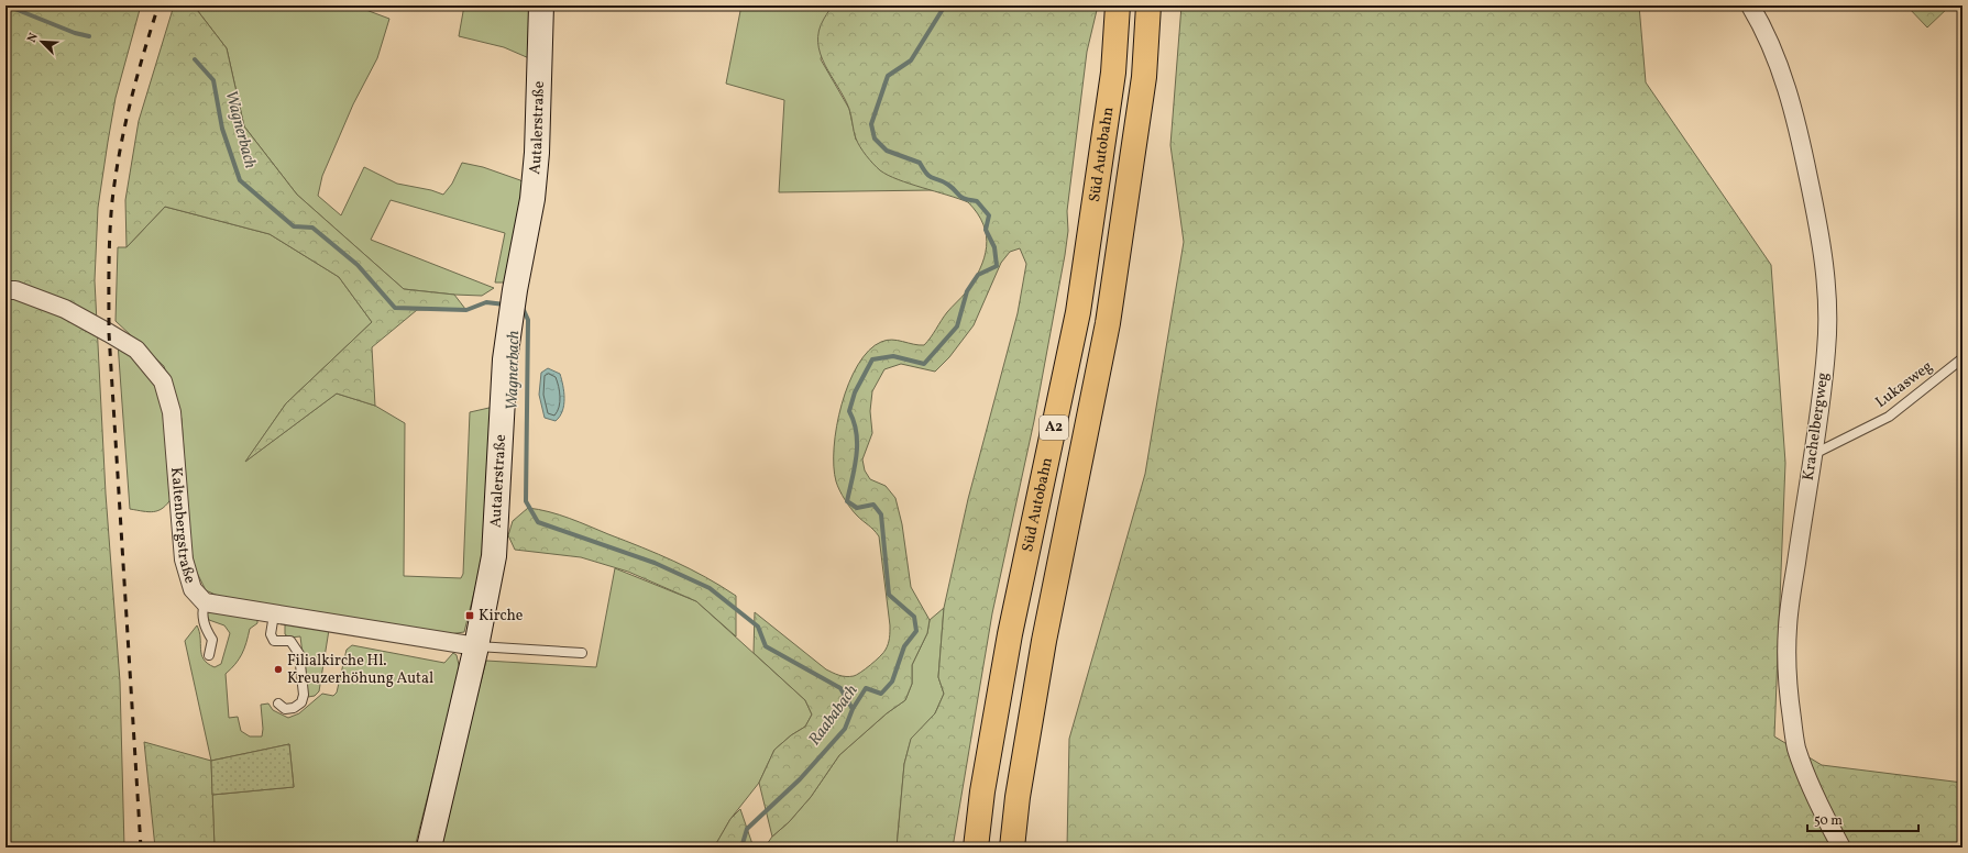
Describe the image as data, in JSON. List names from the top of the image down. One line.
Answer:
{"streets":{"highway":["Süd Autobahn","A2"],"main road":["Autalerstraße"],"street":["Krachelbergweg","Kaltenbergstraße"],"lane":["Lukasweg"]},"crossings":[["Autalerstraße","Kaltenbergstraße"],["Lukasweg","Krachelbergweg"]],"water":["Wagnerbach","Raababach"],"places":{"transit":["Kirche"],"other":["Filialkirche Hl. Kreuzerhöhung Autal"]},"scale_bar":"50 m","north":"top left"}
